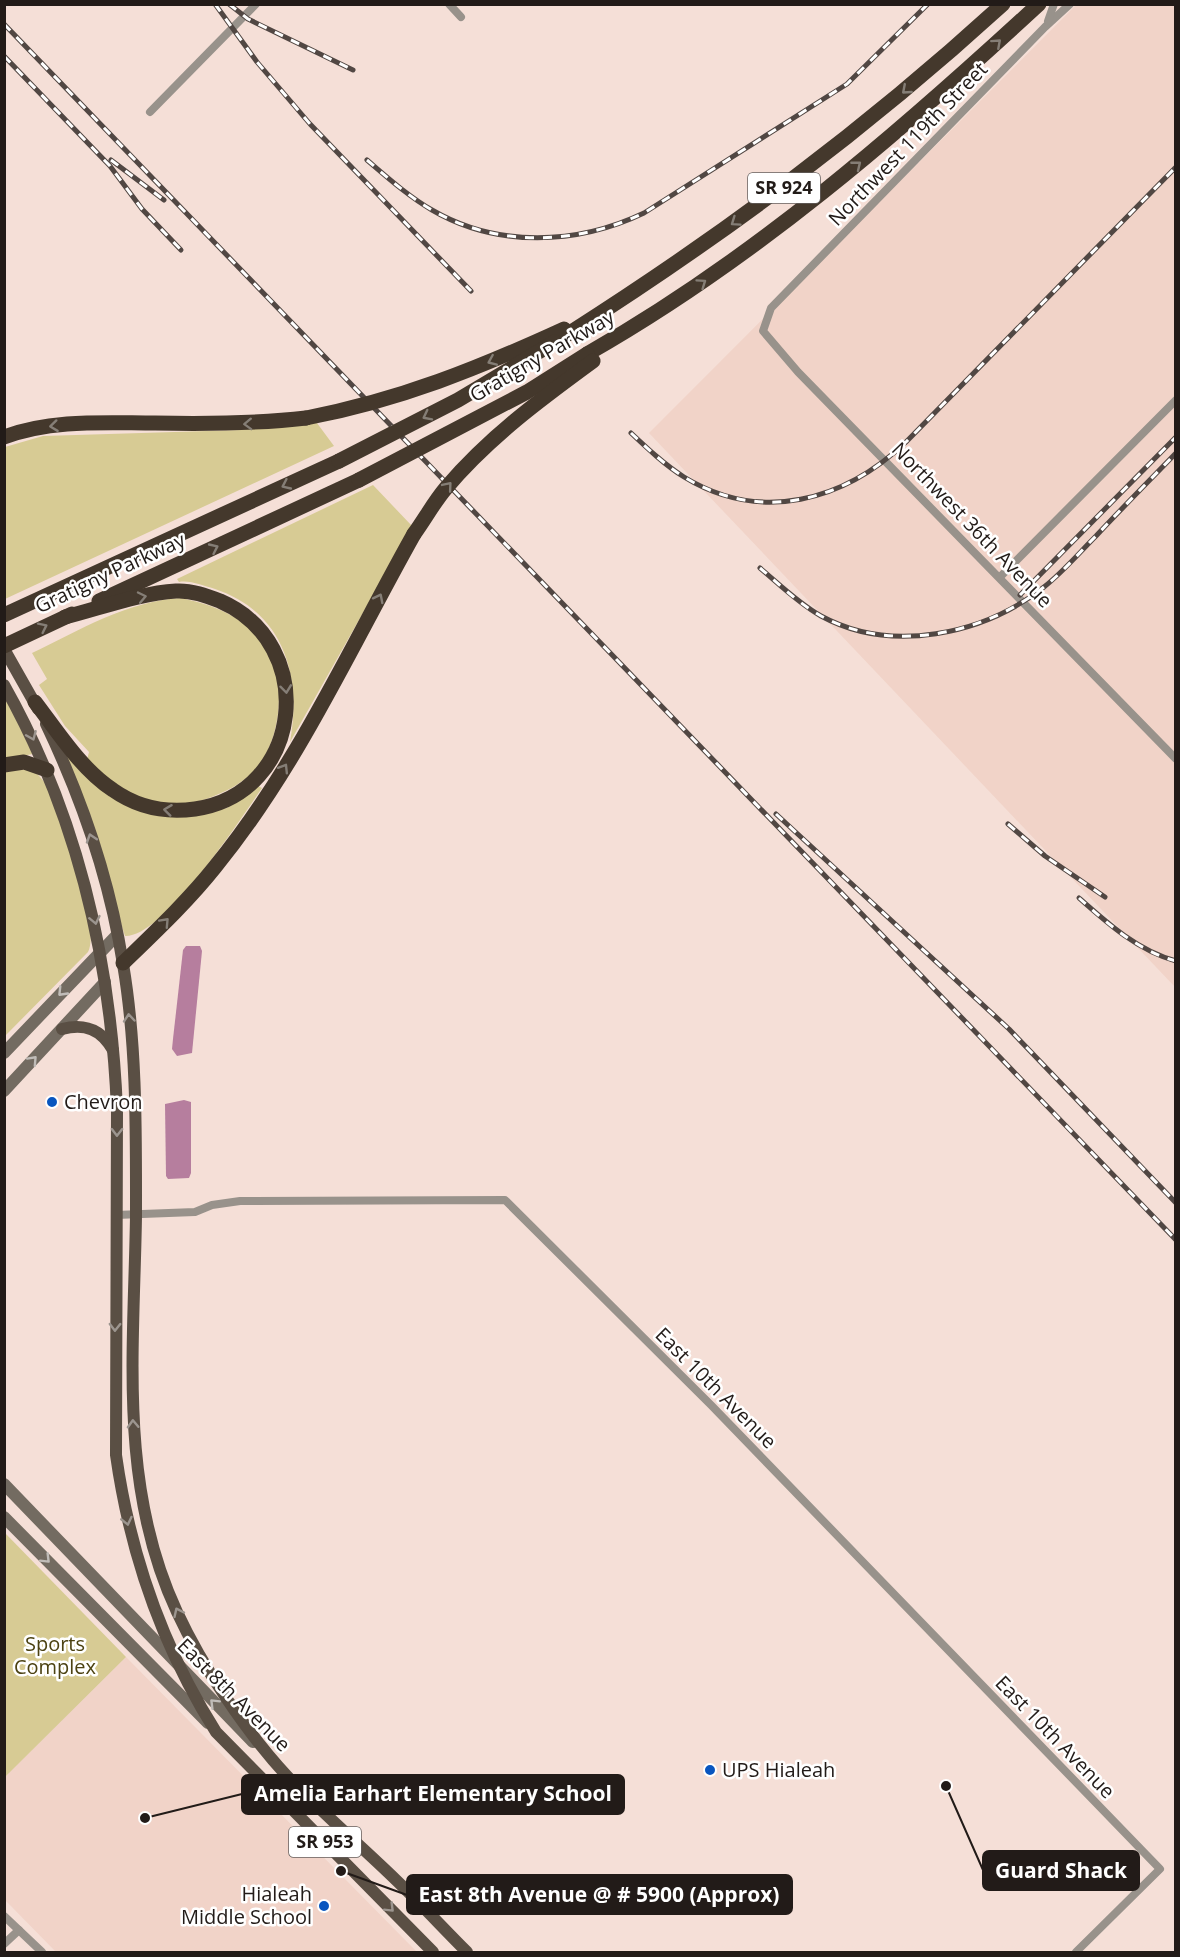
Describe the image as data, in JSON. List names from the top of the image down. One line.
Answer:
{"streets":{"highway":["SR 924","Gratigny Parkway"],"main road":["East 8th Avenue","SR 953"],"street":["Northwest 119th Street","Northwest 36th Avenue","East 10th Avenue"]},"crossings":[["Northwest 119th Street","Northwest 36th Avenue"]],"parks":["Sports Complex"],"places":["Chevron","UPS Hialeah","Guard Shack","Amelia Earhart Elementary School","East 8th Avenue @ # 5900 (Approx)","Hialeah Middle School"]}
